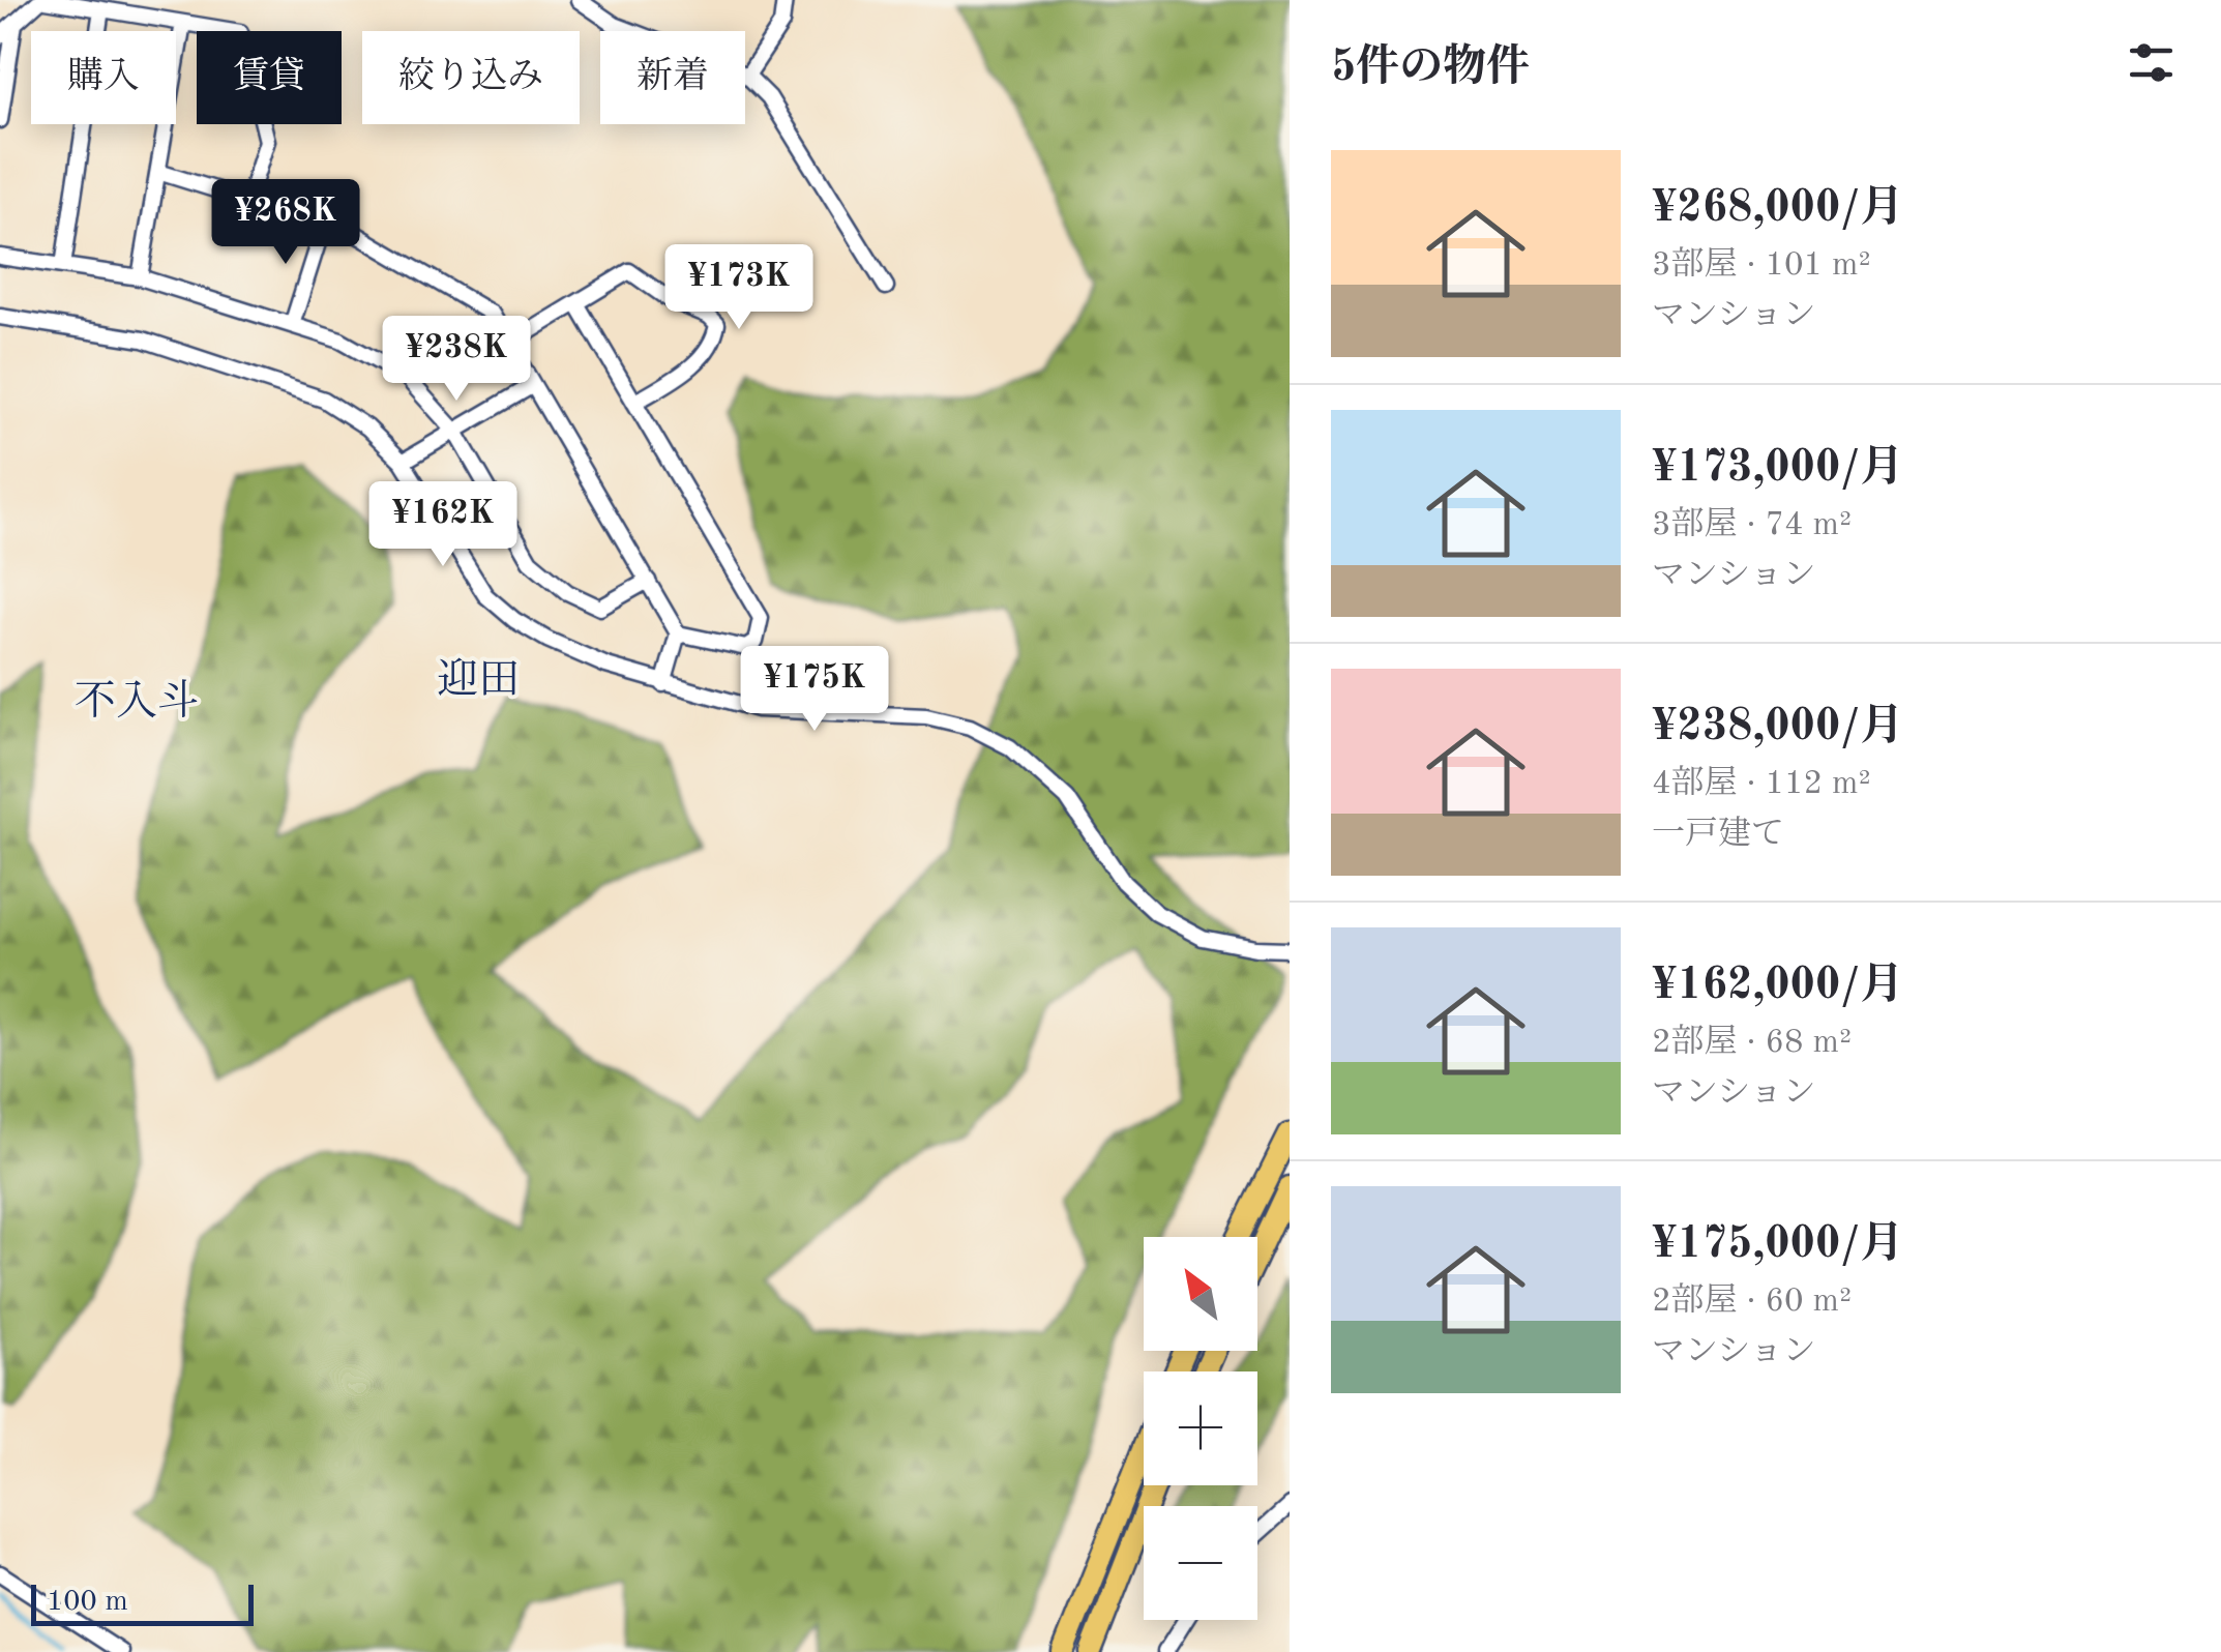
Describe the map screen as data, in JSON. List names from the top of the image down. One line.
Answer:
{"districts":["迎田","不入斗"],"scale_bar":"100 m","north":"top left","page":{"heading":"5件の物件","chip":["購入","賃貸","絞り込み","新着"],"list":[{"name":"¥268,000/月","note":"3部屋 · 101 m² · マンション"},{"name":"¥173,000/月","note":"3部屋 · 74 m² · マンション"},{"name":"¥238,000/月","note":"4部屋 · 112 m² · 一戸建て"},{"name":"¥162,000/月","note":"2部屋 · 68 m² · マンション"},{"name":"¥175,000/月","note":"2部屋 · 60 m² · マンション"}],"price":["¥268K","¥173K","¥238K","¥162K","¥175K"],"map_buttons":["+","−"],"scale":"100 m"}}
